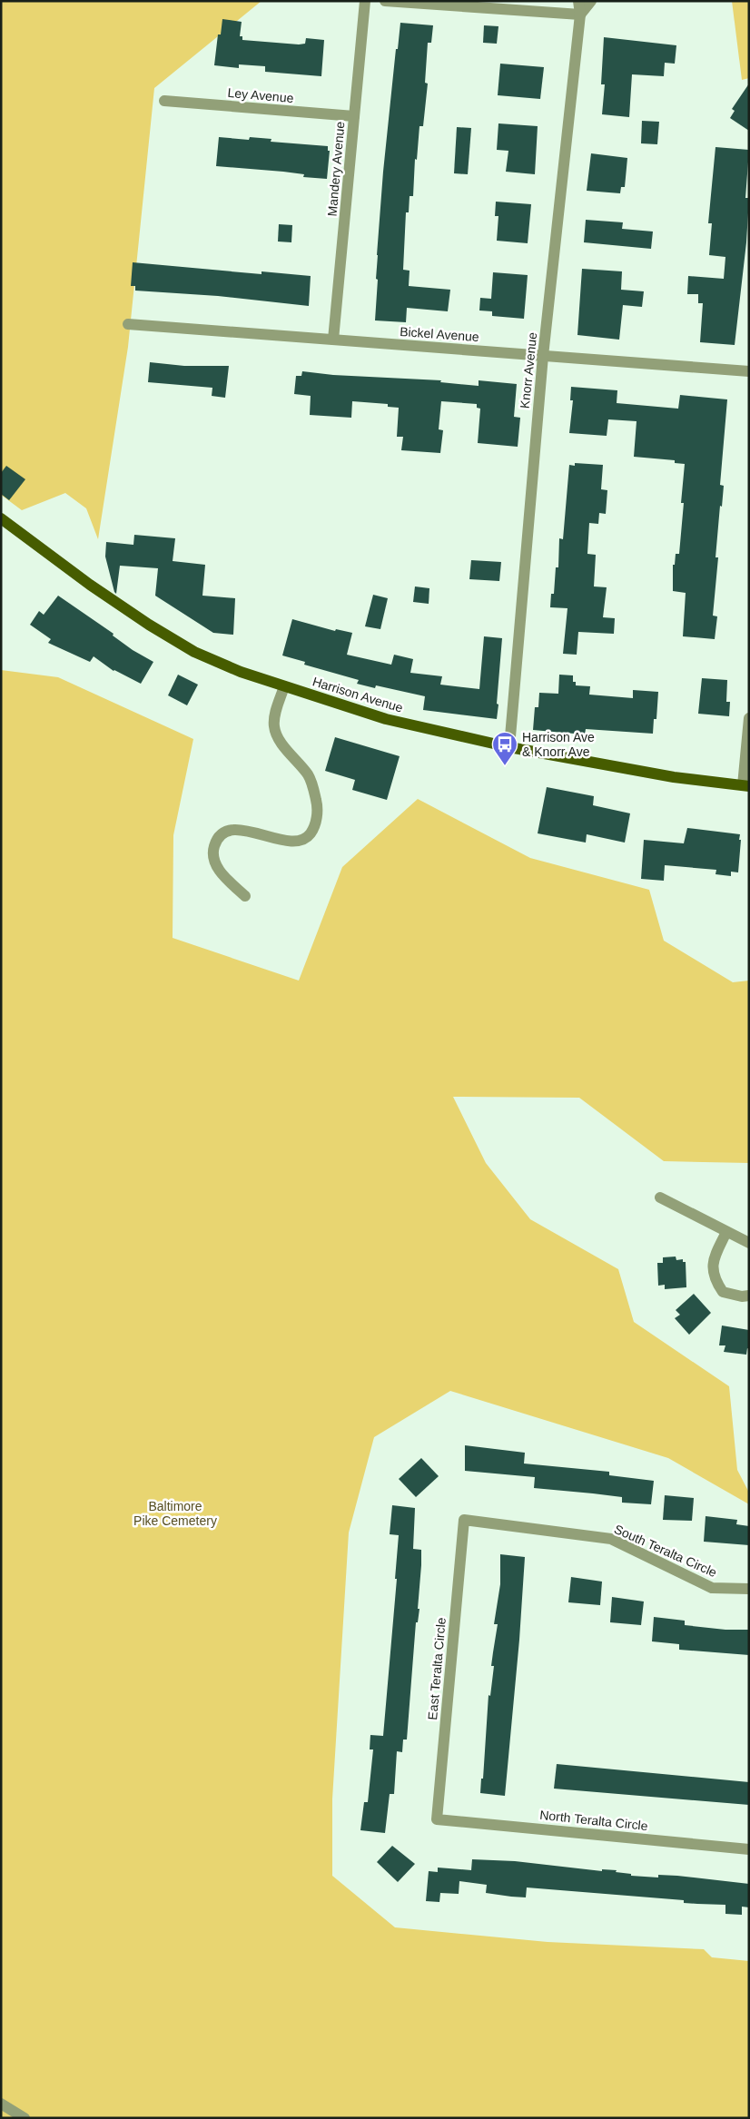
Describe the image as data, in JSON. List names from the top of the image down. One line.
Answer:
{"streets":{"main road":["Harrison Avenue"],"street":["Ley Avenue","Mandery Avenue","Bickel Avenue","Knorr Avenue","South Teralta Circle","East Teralta Circle","North Teralta Circle"]},"crossings":[["Ley Avenue","Mandery Avenue"],["Mandery Avenue","Bickel Avenue"],["Bickel Avenue","Knorr Avenue"],["Knorr Avenue","Harrison Avenue"],["South Teralta Circle","East Teralta Circle"],["East Teralta Circle","North Teralta Circle"]],"parks":["Baltimore Pike Cemetery"],"places":{"bus stop":["Harrison Ave & Knorr Ave"]}}
